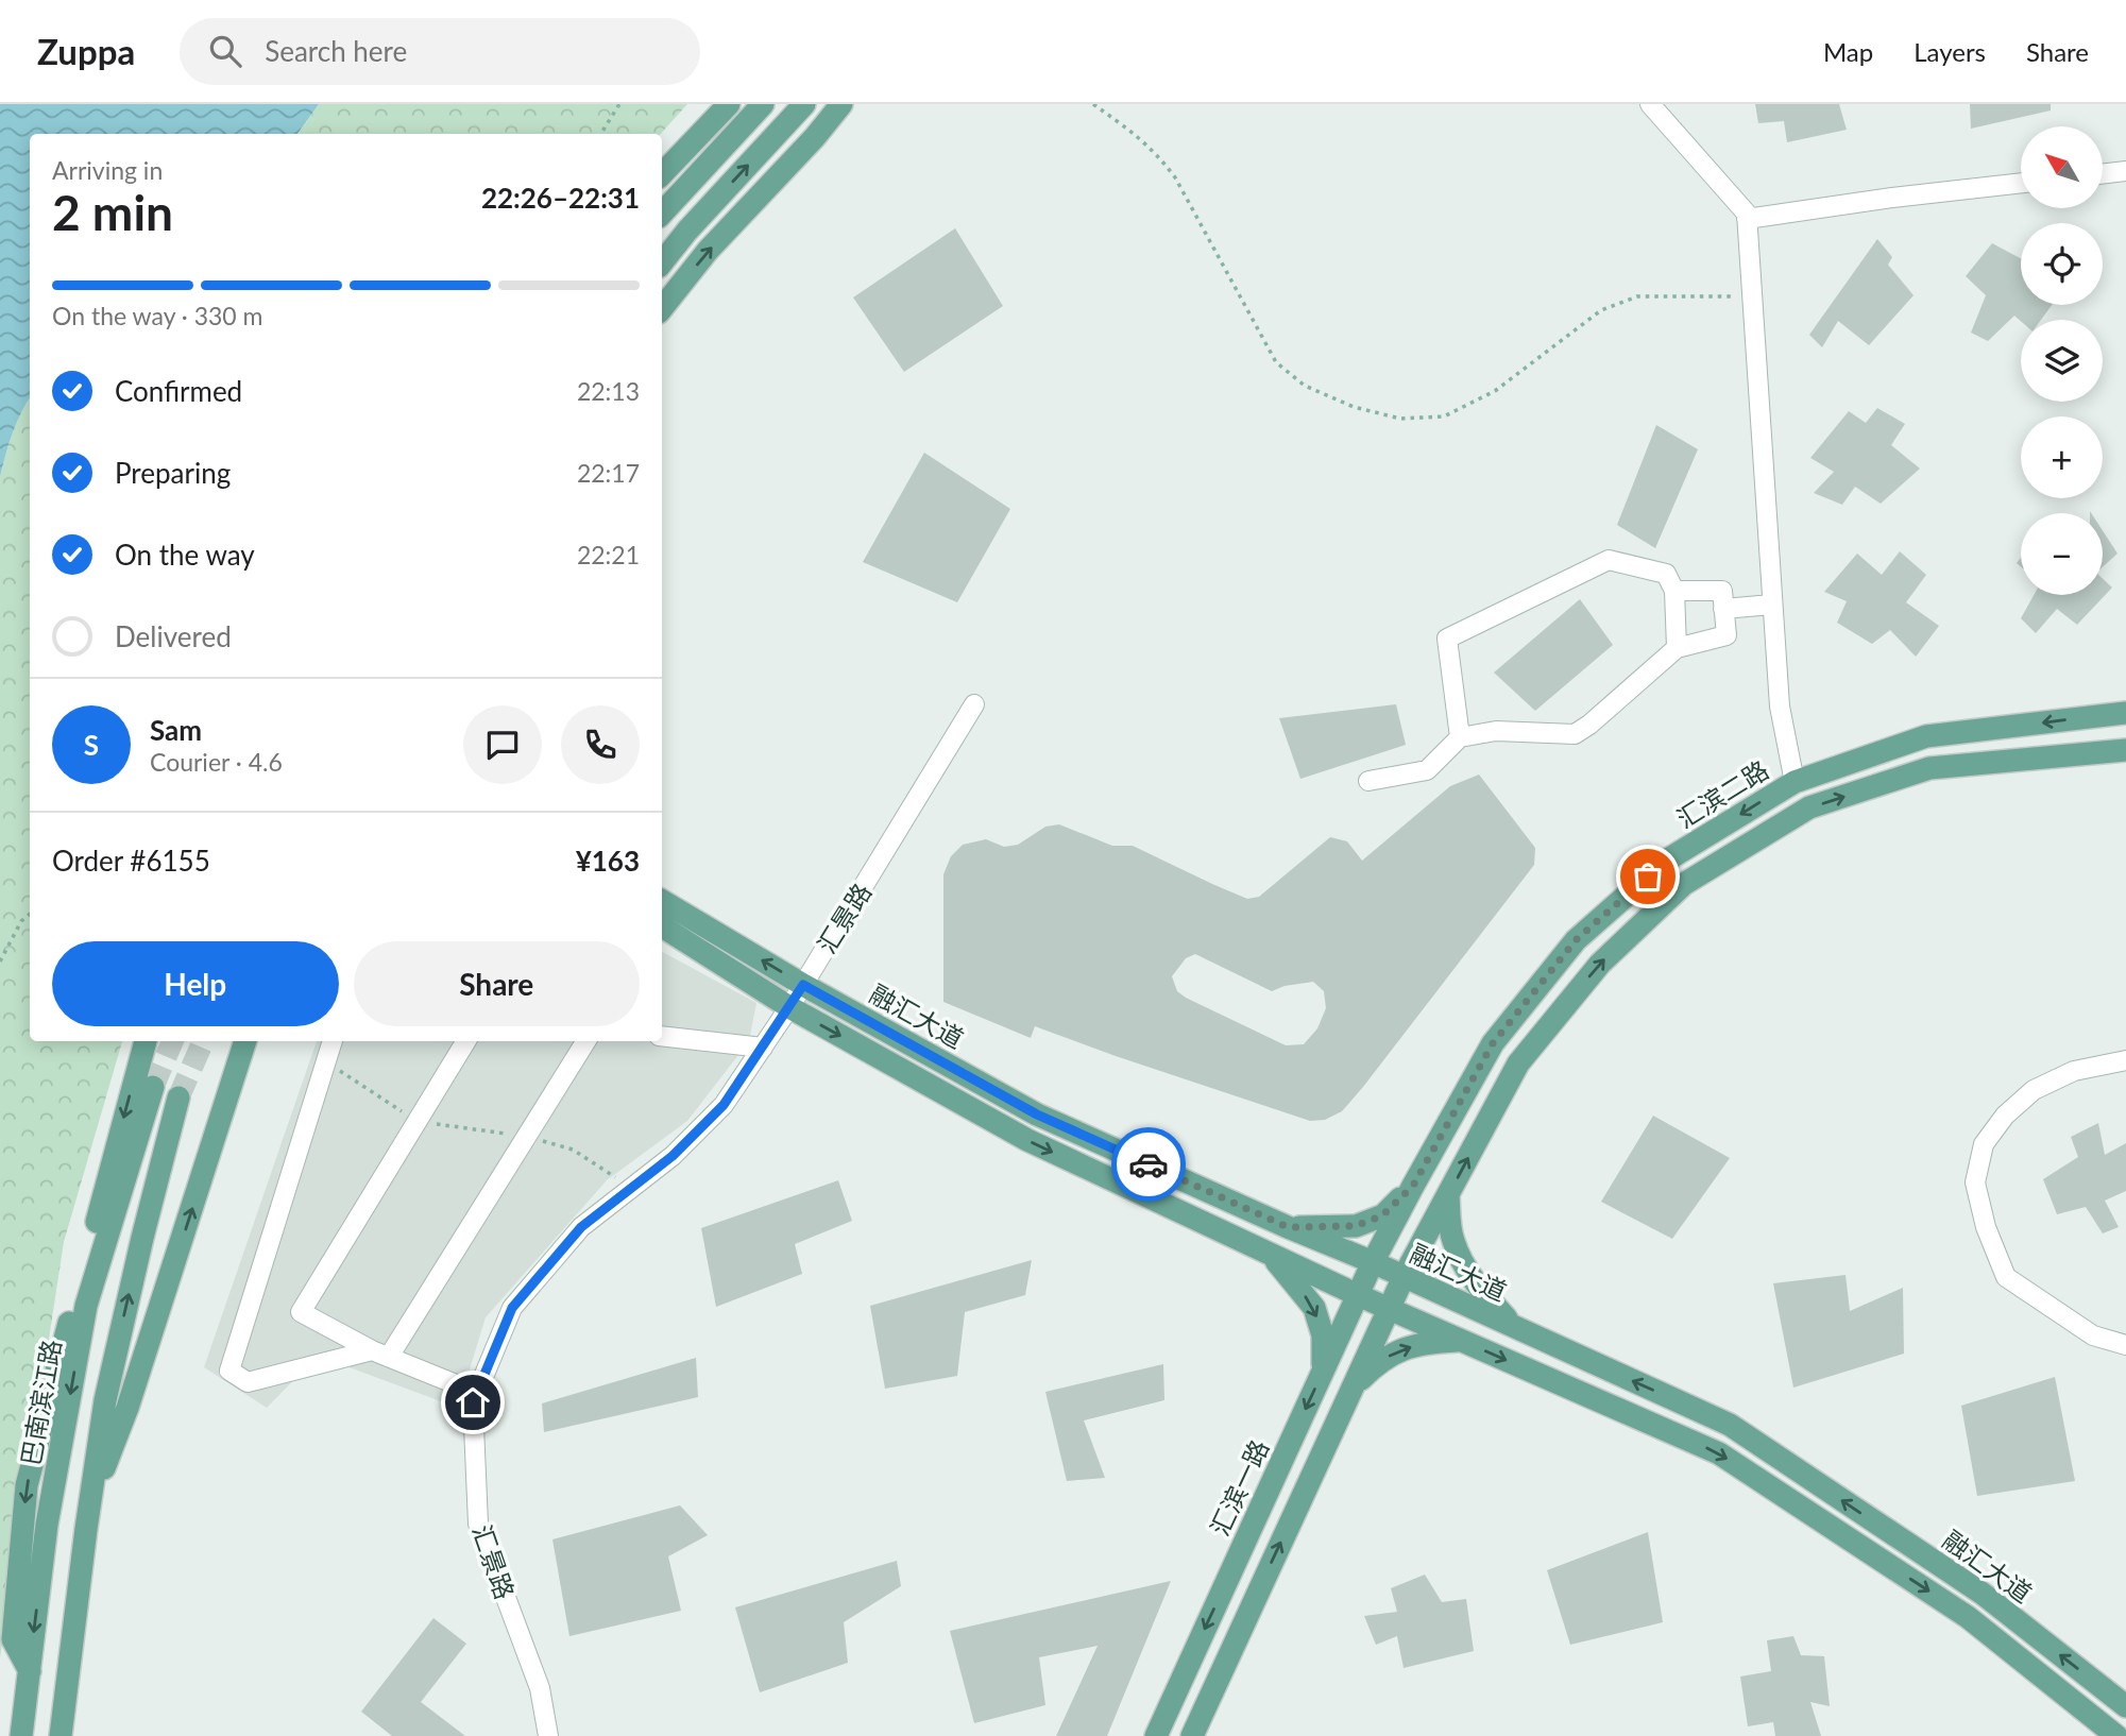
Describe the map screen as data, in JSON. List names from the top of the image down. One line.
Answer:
{"streets":{"main road":["汇滨二路","融汇大道","巴南滨江路","汇滨一路"],"street":["汇景路"]},"crossings":[["汇滨二路","融汇大道"],["汇滨二路","汇滨一路"],["汇景路","融汇大道"],["融汇大道","汇滨一路"]],"north":"top left","page":{"header":"Zuppa","search":"Search here","nav":["Map","Layers","Share"],"map_buttons":["+","−"],"heading":["2 min","Arriving in","22:26–22:31"],"panel":["Sam","Courier · 4.6","Order #6155","¥163"],"bar":"On the way · 330 m","list":[["Confirmed","22:13"],["Preparing","22:17"],["On the way","22:21"],"Delivered"],"round":"S","buttons":["Help","Share"]}}
